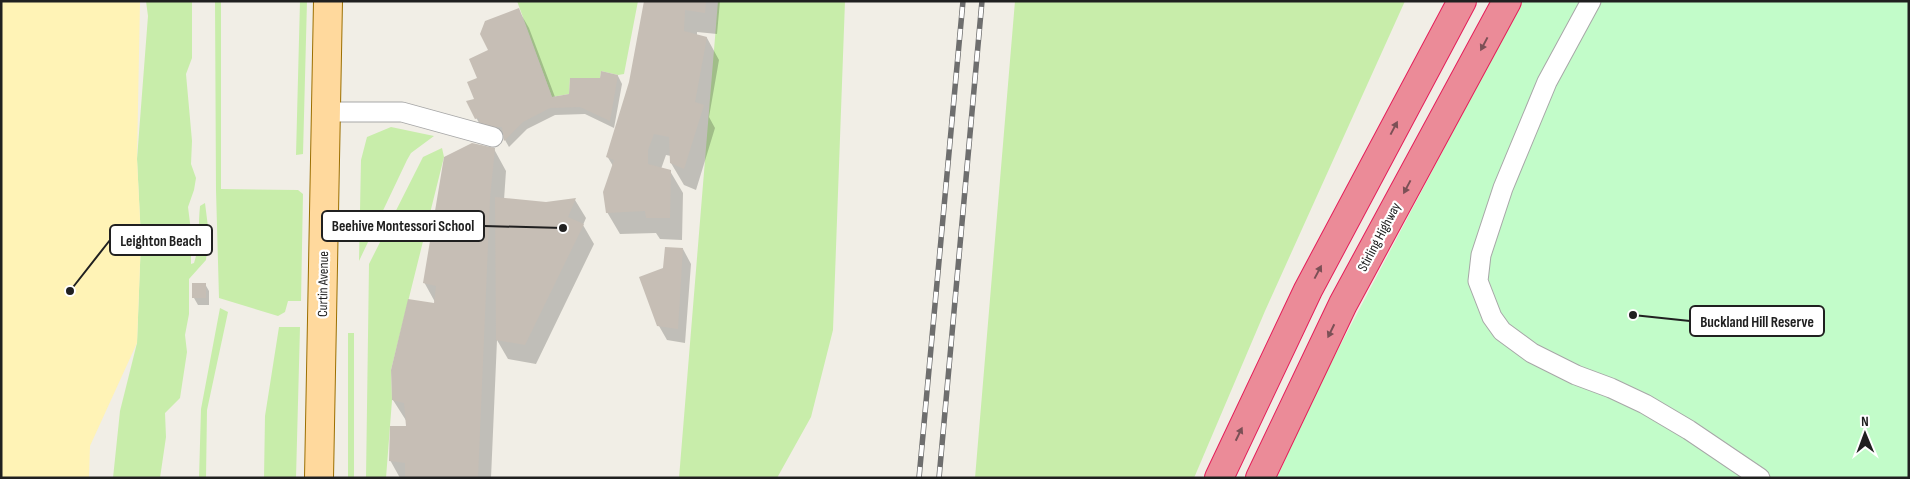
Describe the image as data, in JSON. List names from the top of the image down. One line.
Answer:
{"streets":{"highway":["Stirling Highway"],"main road":["Curtin Avenue"]},"places":["Beehive Montessori School","Leighton Beach","Buckland Hill Reserve"],"north":"top"}
